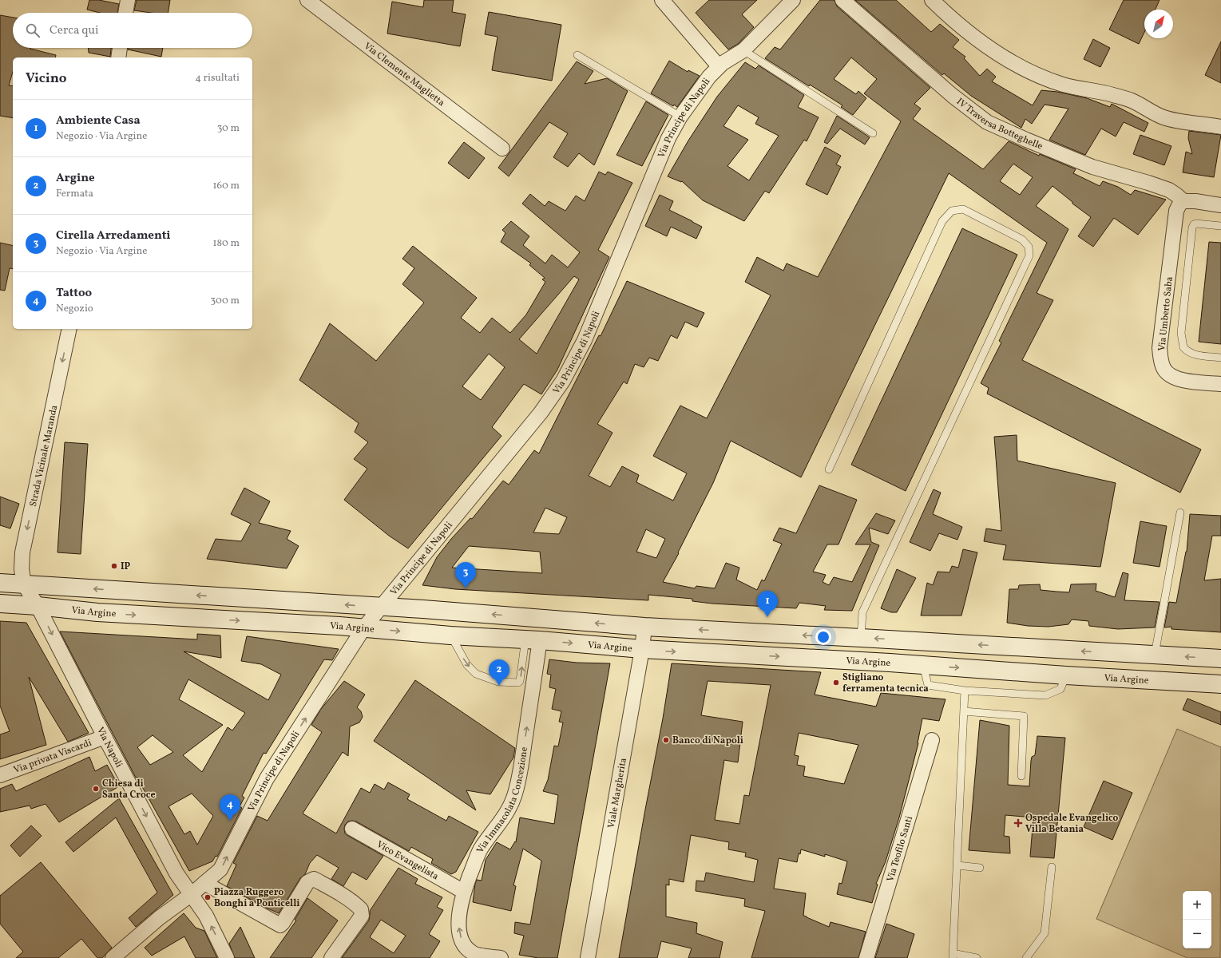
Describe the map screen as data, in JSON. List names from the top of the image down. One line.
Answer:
{"streets":{"street":["Via Clemente Maglietta","Via Principe di Napoli","IV Traversa Botteghelle","Via Umberto Saba","Strada Vicinale Maranda","Via Argine","Via Napoli","Via privata Viscardi","Viale Margherita","Via Immacolata Concezione","Via Teofilo Santi","Vico Evangelista"]},"crossings":[["Via Principe di Napoli","Via Argine"],["Via Principe di Napoli","Via Napoli"],["IV Traversa Botteghelle","Via Umberto Saba"],["Strada Vicinale Maranda","Via Napoli"],["Via Argine","Via Napoli"],["Via Argine","Viale Margherita"],["Via Argine","Via Immacolata Concezione"],["Via Napoli","Via privata Viscardi"],["Via Immacolata Concezione","Vico Evangelista"]],"one_way":["Strada Vicinale Maranda","Via Immacolata Concezione"],"places":{"other":["IP","Stigliano ferramenta tecnica","Banco di Napoli","Chiesa di Santa Croce","Piazza Ruggero Bonghi a Ponticelli"],"health":["Ospedale Evangelico Villa Betania"]},"north":"top right","page":{"search":"Cerca qui","heading":["Vicino","4 risultati"],"list":[{"mark":"1","name":"Ambiente Casa","note":"Negozio · Via Argine","value":"30 m"},{"mark":"2","name":"Argine","note":"Fermata","value":"160 m"},{"mark":"3","name":"Cirella Arredamenti","note":"Negozio · Via Argine","value":"180 m"},{"mark":"4","name":"Tattoo","note":"Negozio","value":"300 m"}],"pins":["3","1","2","4"],"map_buttons":["+","−"]}}
